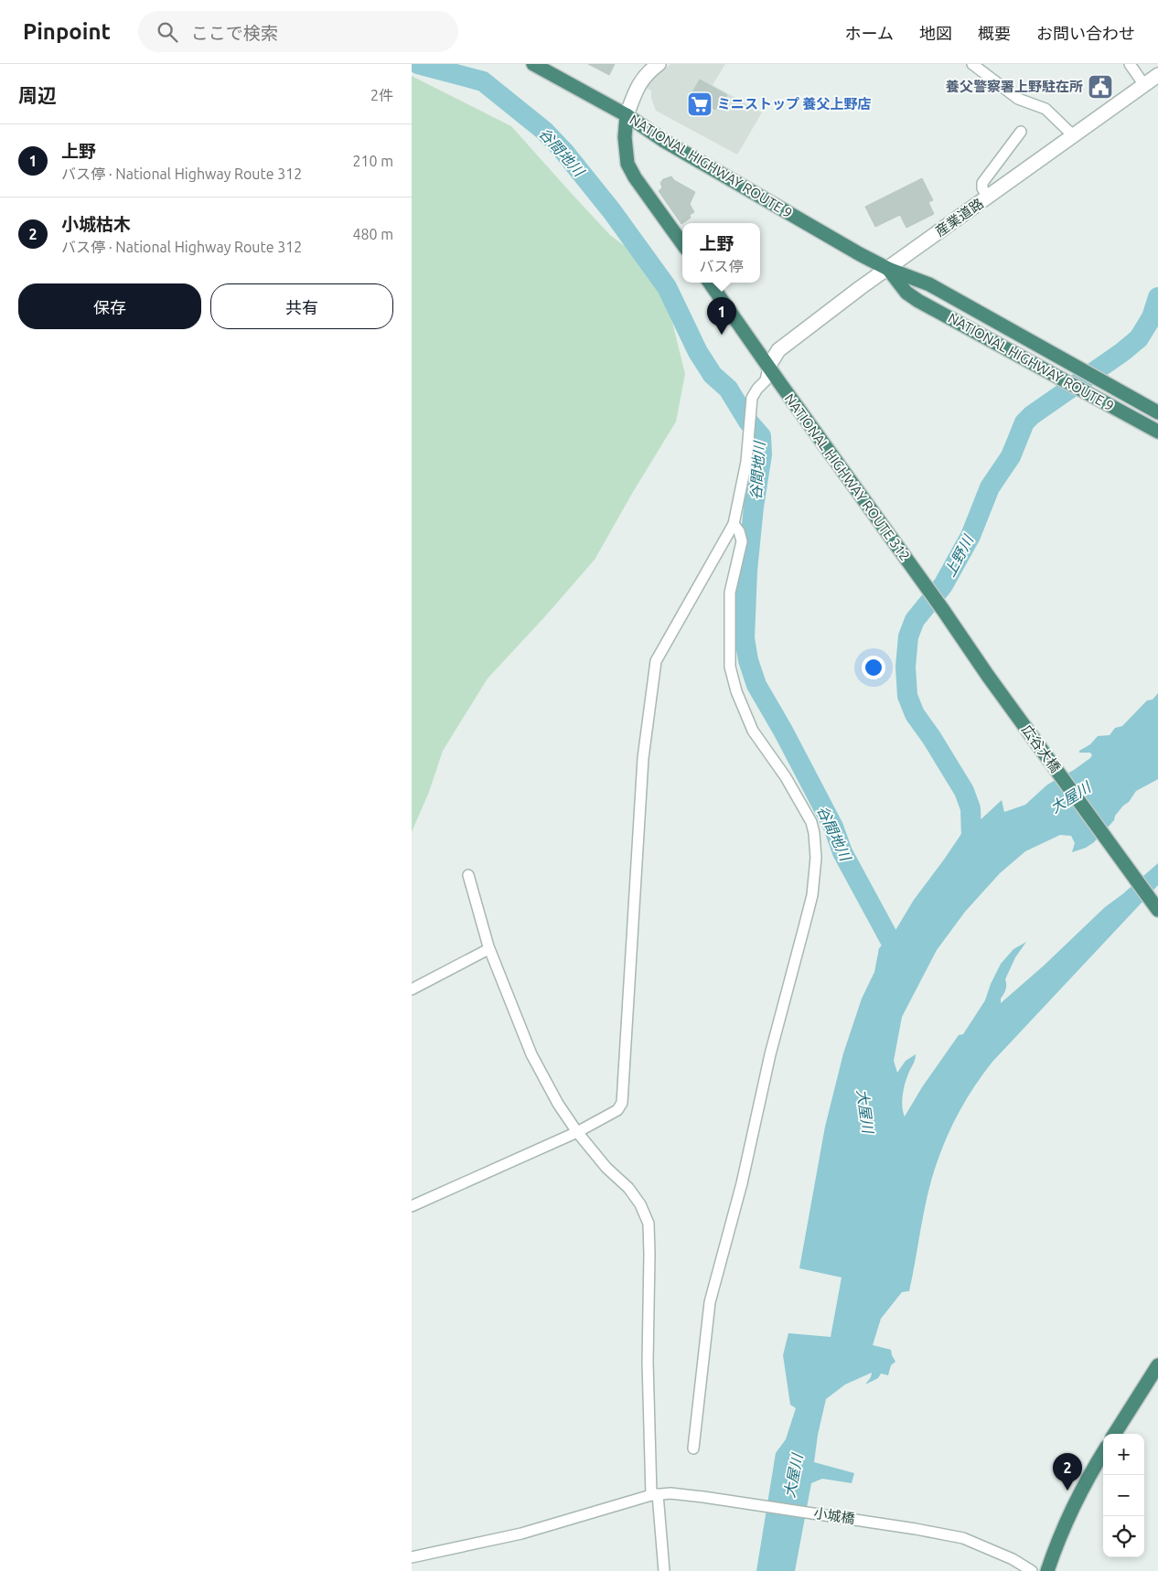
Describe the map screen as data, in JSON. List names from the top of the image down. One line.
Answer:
{"streets":{"highway":["NATIONAL HIGHWAY ROUTE 9","NATIONAL HIGHWAY ROUTE 312","広谷大橋"],"street":["産業道路","小城橋"]},"crossings":[["NATIONAL HIGHWAY ROUTE 9","産業道路"],["産業道路","NATIONAL HIGHWAY ROUTE 312"],["NATIONAL HIGHWAY ROUTE 312","広谷大橋"]],"water":["谷間地川","上野川","大屋川"],"places":{"public building":["養父警察署上野駐在所"],"supermarket":["ミニストップ 養父上野店"]},"page":{"header":"Pinpoint","search":"ここで検索","nav":["ホーム","地図","概要","お問い合わせ"],"heading":["周辺","2件"],"list":[{"mark":"1","name":"上野","note":"バス停 · National Highway Route 312","value":"210 m"},{"mark":"2","name":"小城枯木","note":"バス停 · National Highway Route 312","value":"480 m"}],"popup":["上野","バス停"],"buttons":["保存","共有"],"pins":["1","2"],"map_buttons":["+","−"]}}
